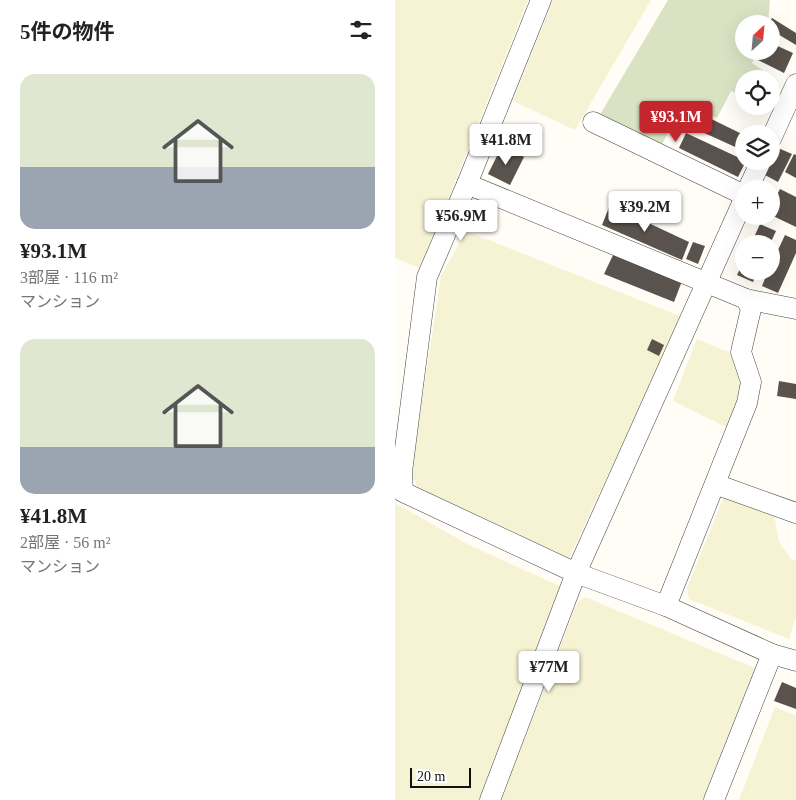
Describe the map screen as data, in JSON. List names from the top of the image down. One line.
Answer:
{"scale_bar":"20 m","north":"top right","page":{"heading":"5件の物件","map_buttons":["+","−"],"list":[{"name":"¥93.1M","note":"3部屋 · 116 m² · マンション"},{"name":"¥41.8M","note":"2部屋 · 56 m² · マンション"}],"price":["¥93.1M","¥41.8M","¥39.2M","¥56.9M","¥77M"],"scale":"20 m"}}
